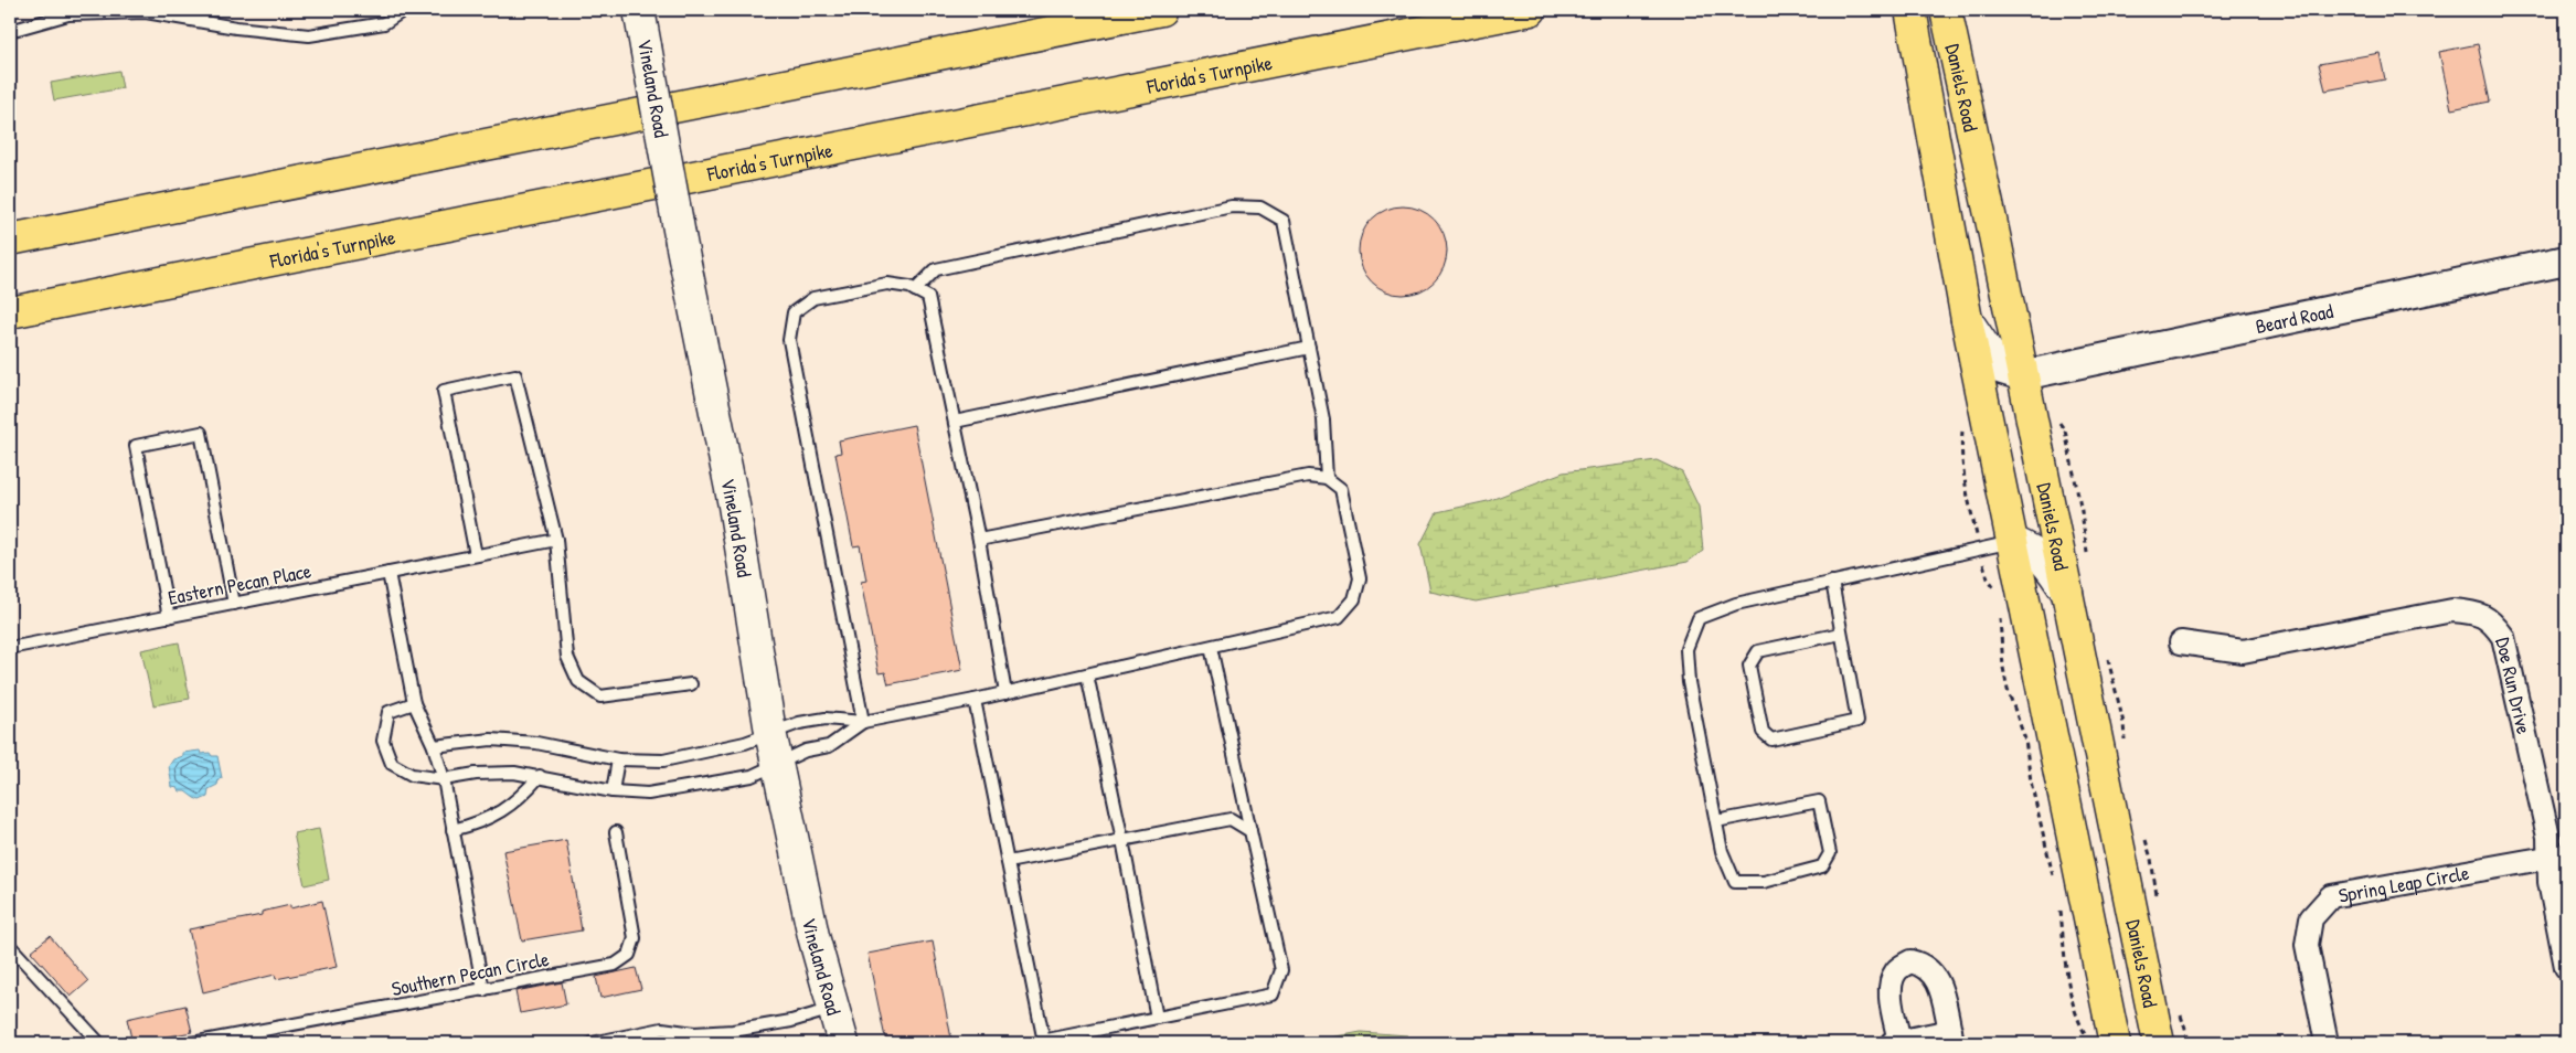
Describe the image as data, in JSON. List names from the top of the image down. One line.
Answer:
{"streets":{"main road":["Florida's Turnpike","Vineland Road","Daniels Road"],"street":["Beard Road","Doe Run Drive","Spring Leap Circle"],"lane":["Eastern Pecan Place","Southern Pecan Circle"]},"crossings":[["Daniels Road","Beard Road"],["Doe Run Drive","Spring Leap Circle"]]}
